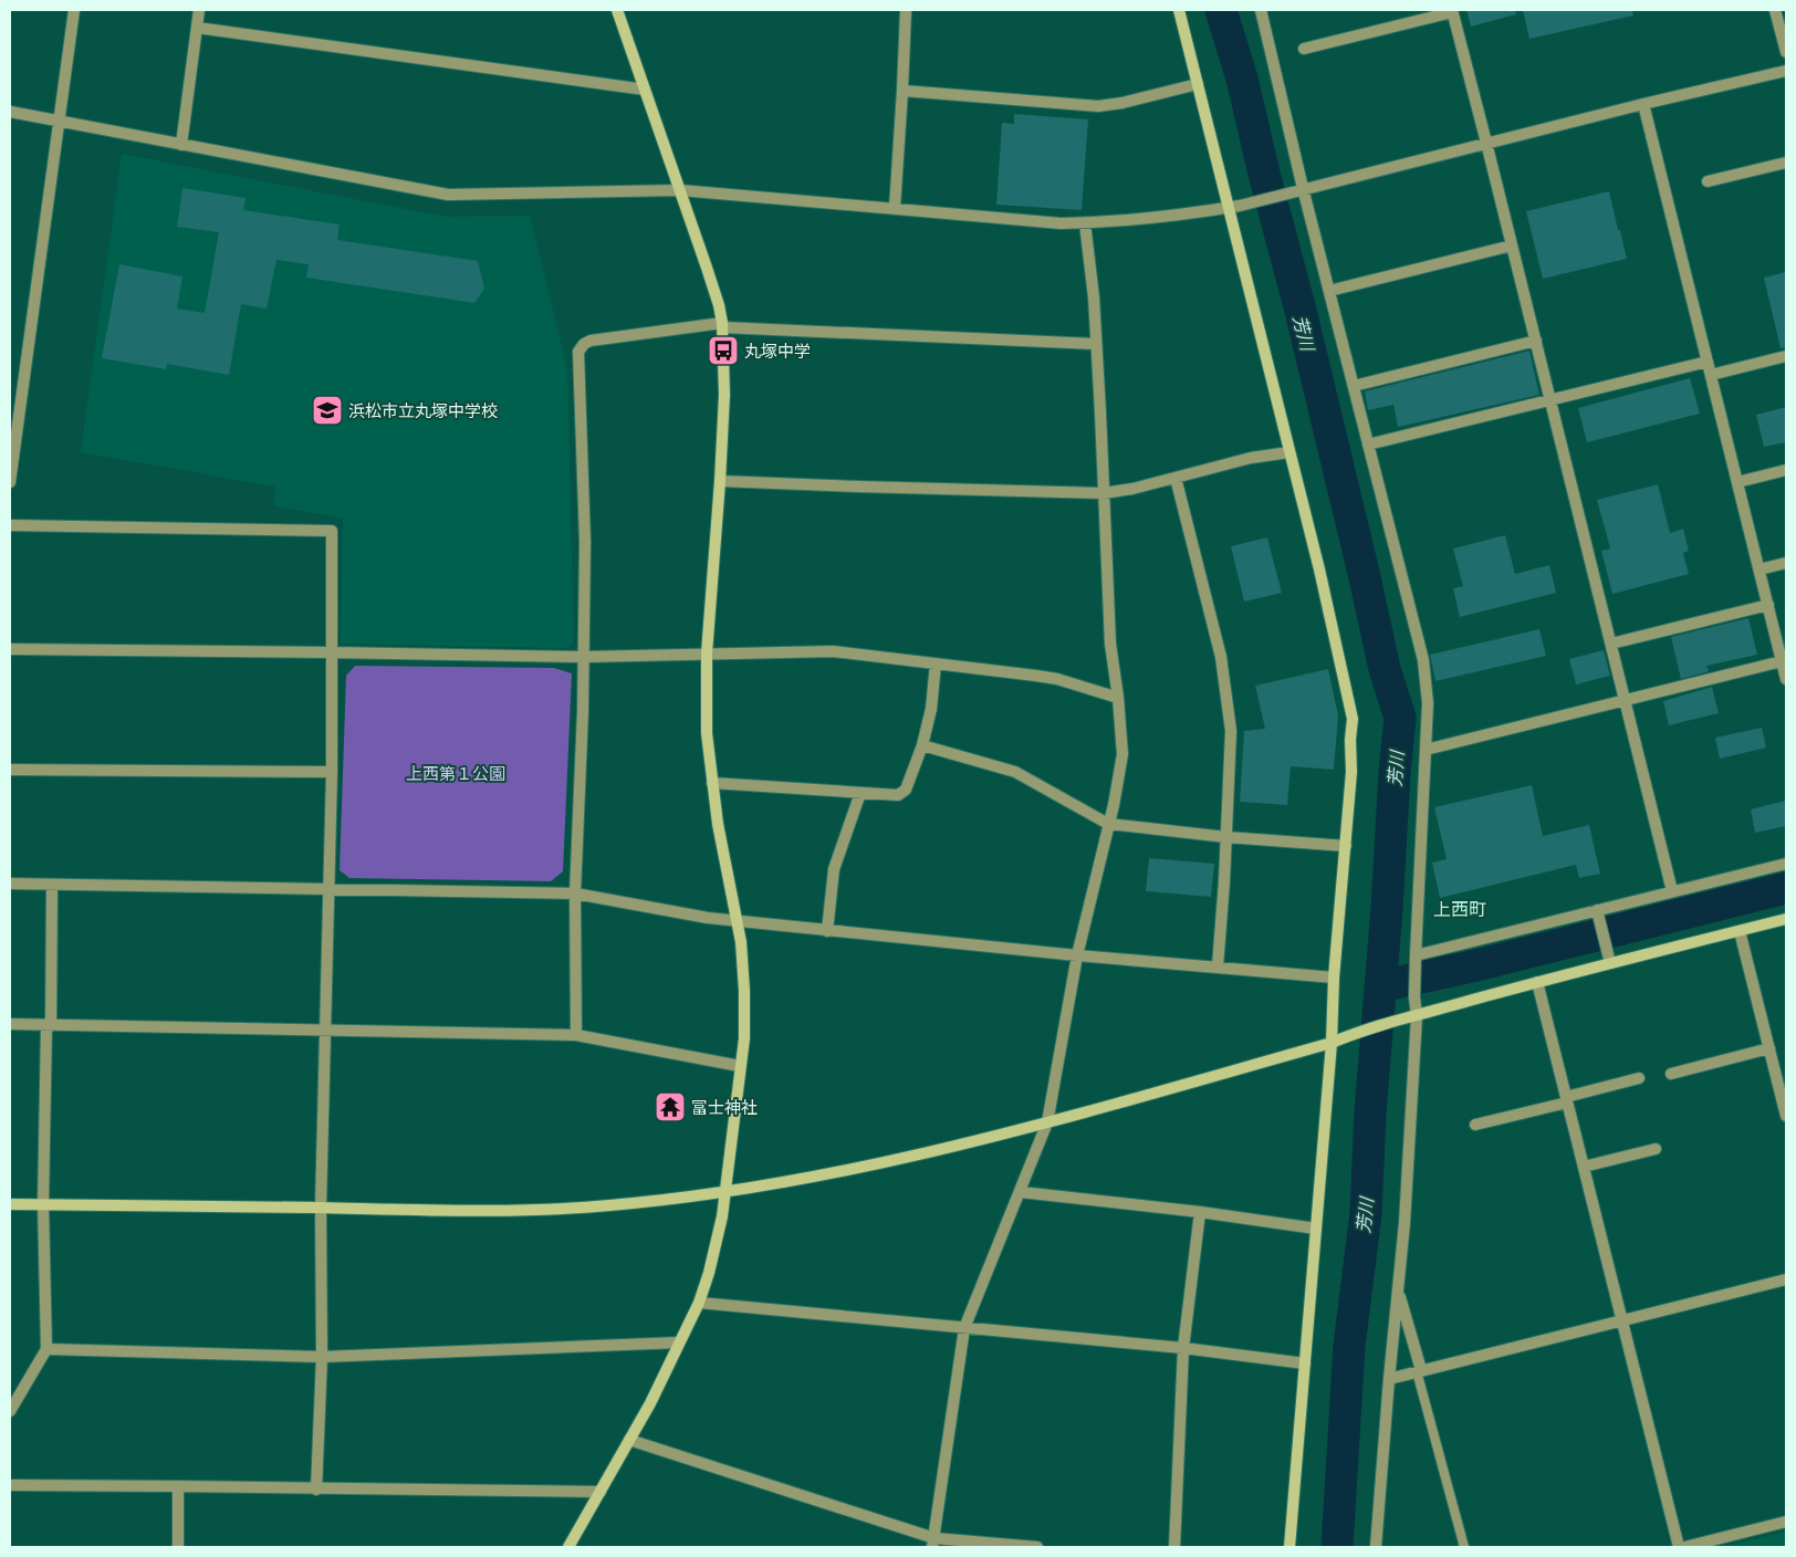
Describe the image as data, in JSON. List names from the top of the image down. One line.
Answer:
{"districts":["上西町"],"water":["芳川"],"parks":["上西第１公園"],"places":{"bus stop":["丸塚中学"],"school or university":["浜松市立丸塚中学校"],"temple":["冨士神社"]}}
